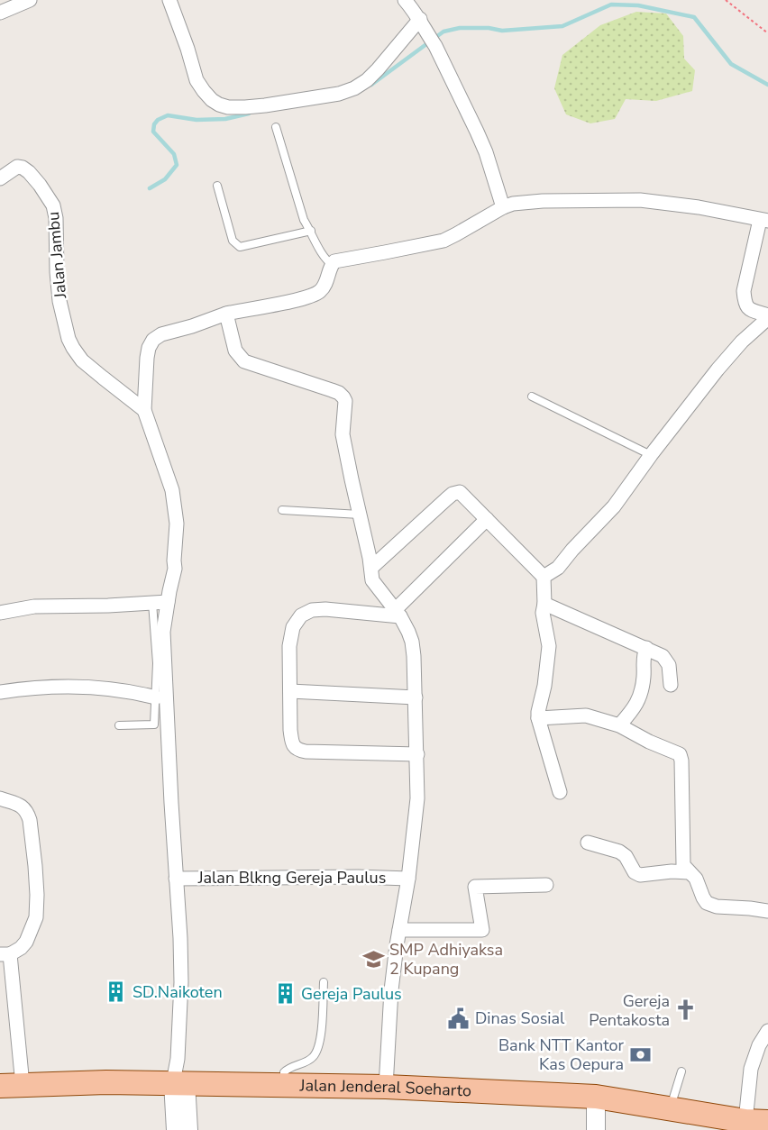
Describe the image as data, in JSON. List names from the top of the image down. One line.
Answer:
{"streets":{"main road":["Jalan Jenderal Soeharto"],"street":["Jalan Jambu","Jalan Blkng Gereja Paulus"]},"places":{"school or university":["SMP Adhiyaksa 2 Kupang"],"building":["SD.Naikoten","Gereja Paulus"],"church":["Gereja Pentakosta"],"public building":["Dinas Sosial"],"bank":["Bank NTT Kantor Kas Oepura"]}}
